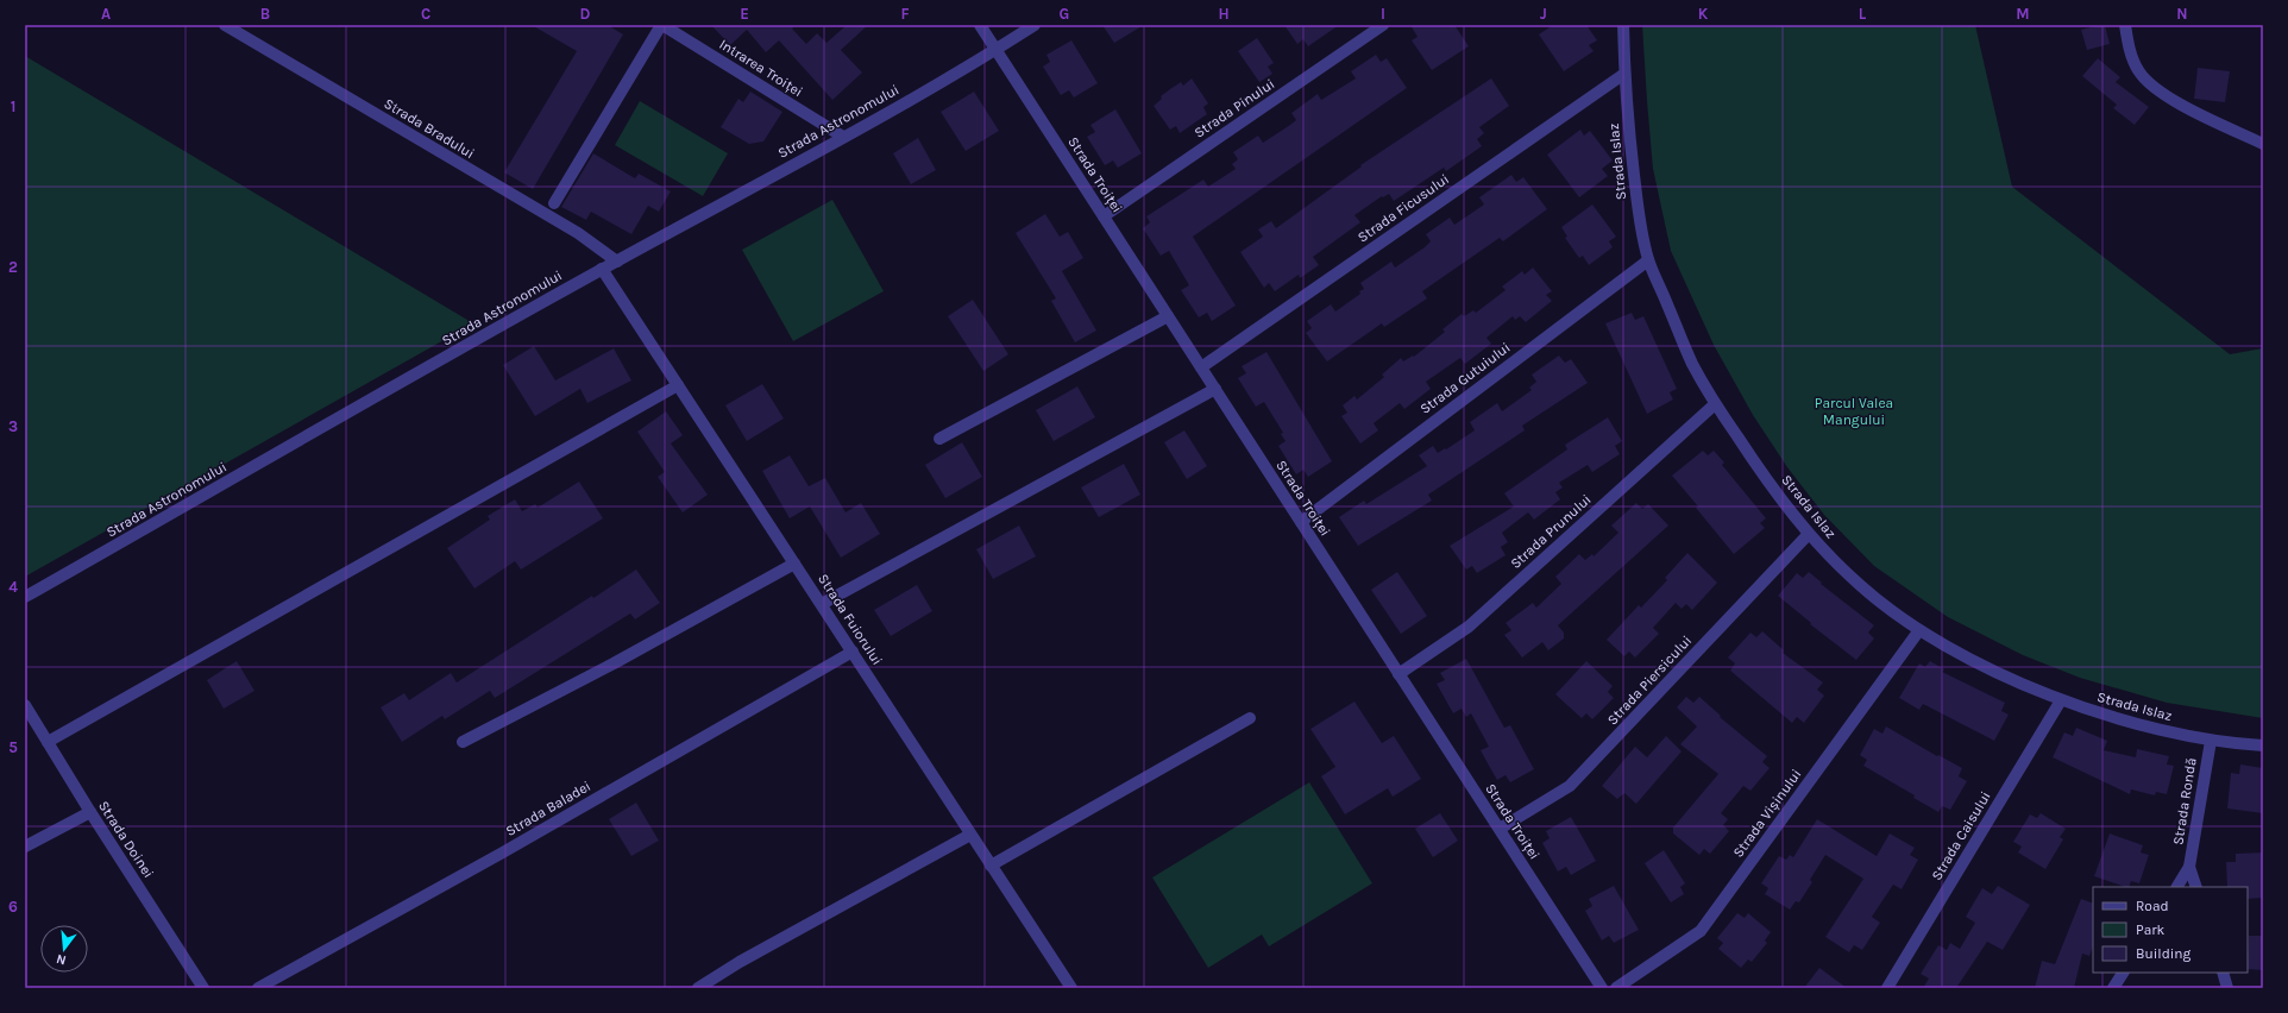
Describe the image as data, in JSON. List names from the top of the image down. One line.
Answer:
{"streets":{"street":["Intrarea Troiței","Strada Pinului","Strada Astronomului","Strada Bradului","Strada Islaz","Strada Troiței","Strada Ficusului","Strada Gutuiului","Strada Prunului","Strada Fuiorului","Strada Piersicului","Strada Rondă","Strada Baladei","Strada Vișinului","Strada Caisului","Strada Doinei"]},"crossings":[["Intrarea Troiței","Strada Astronomului"],["Strada Pinului","Strada Troiței"],["Strada Astronomului","Strada Bradului"],["Strada Astronomului","Strada Troiței"],["Strada Astronomului","Strada Fuiorului"],["Strada Islaz","Strada Ficusului"],["Strada Islaz","Strada Gutuiului"],["Strada Islaz","Strada Prunului"],["Strada Islaz","Strada Piersicului"],["Strada Islaz","Strada Rondă"],["Strada Islaz","Strada Vișinului"],["Strada Islaz","Strada Caisului"],["Strada Troiței","Strada Ficusului"],["Strada Troiței","Strada Gutuiului"],["Strada Troiței","Strada Prunului"],["Strada Troiței","Strada Piersicului"],["Strada Fuiorului","Strada Baladei"]],"parks":["Parcul Valea Mangului"],"legend":["Road","Park","Building"],"north":"bottom","grid":{"columns":["A","B","C","D","E","F","G","H","I","J","K","L","M","N"],"rows":["1","2","3","4","5","6"]}}
